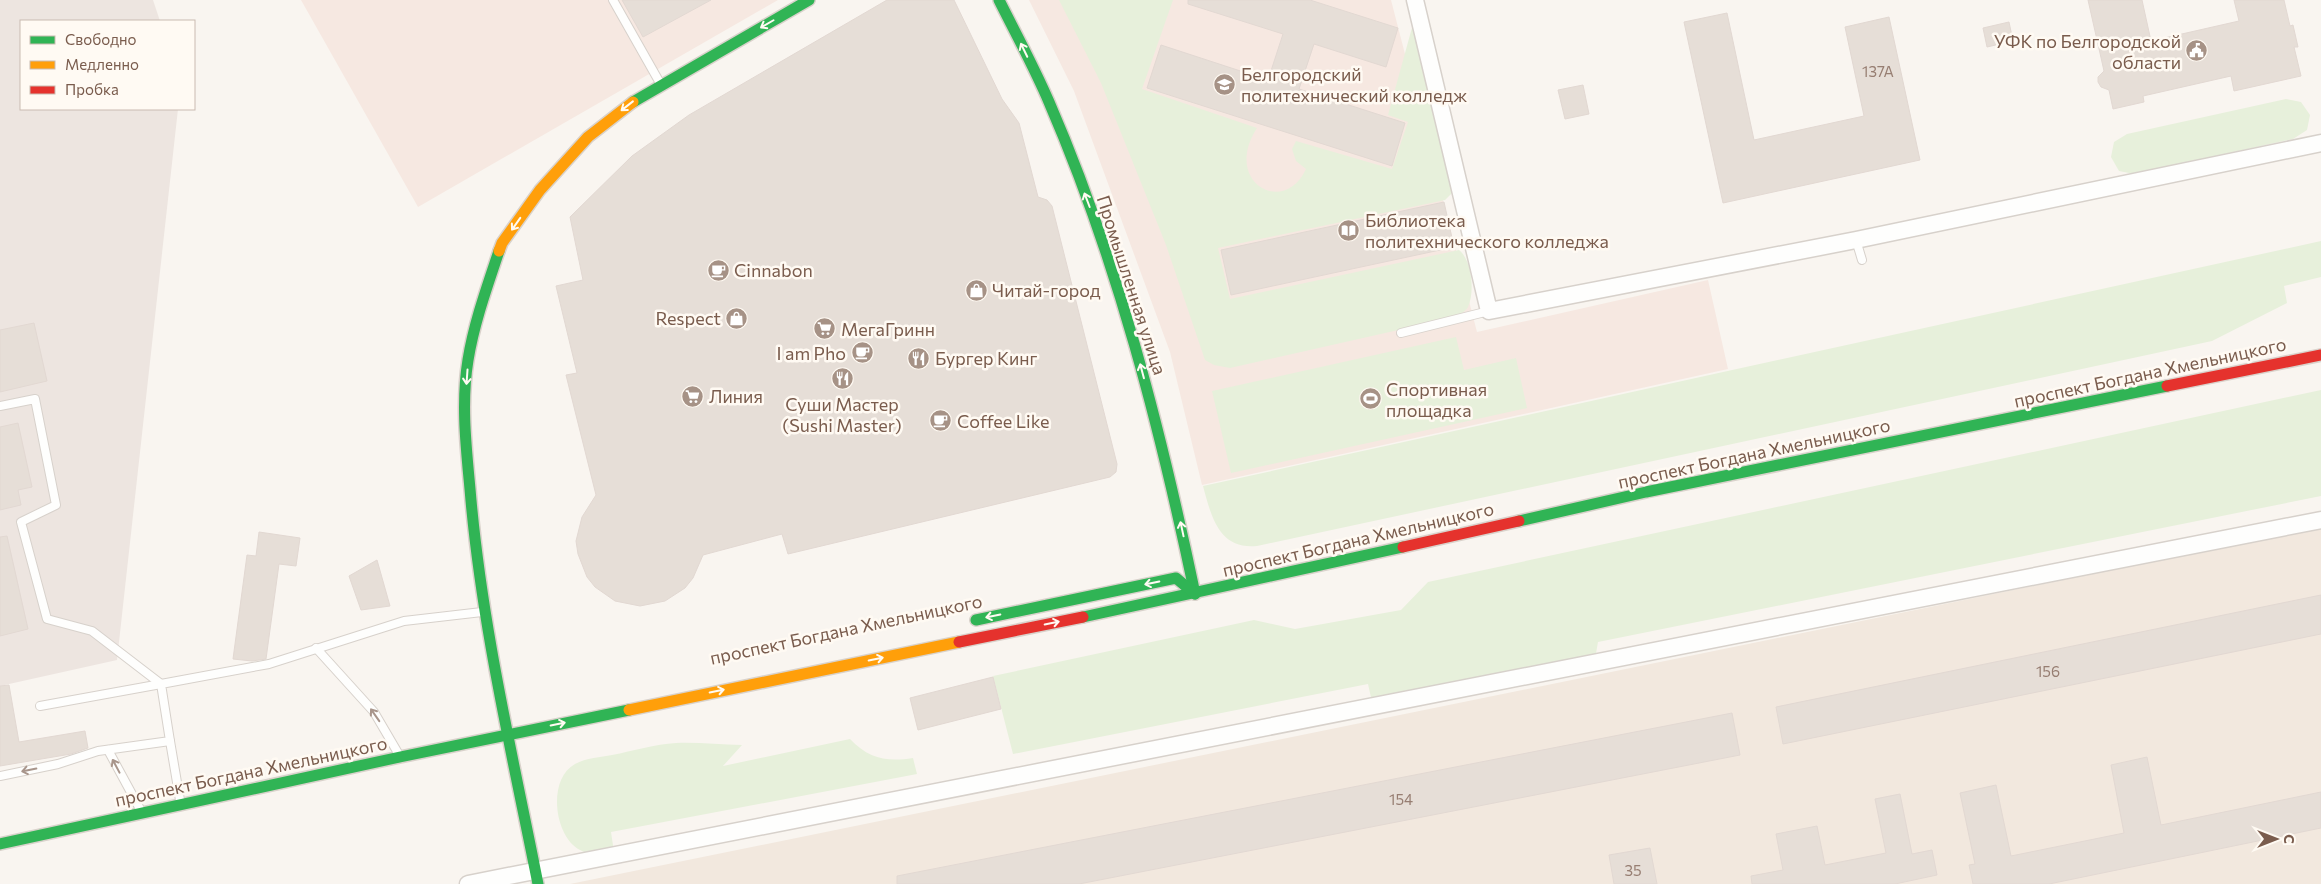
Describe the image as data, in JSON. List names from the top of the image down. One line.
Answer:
{"streets":{"main road":["Промышленная улица","проспект Богдана Хмельницкого"]},"crossings":[["Промышленная улица","проспект Богдана Хмельницкого"]],"one_way":["Промышленная улица"],"places":{"public building":["УФК по Белгородской области"],"school or university":["Белгородский политехнический колледж"],"library":["Библиотека политехнического колледжа"],"cafe":["Cinnabon","I am Pho","Coffee Like"],"shop":["Читай-город","Respect"],"supermarket":["МегаГринн","Линия"],"restaurant":["Бургер Кинг","Суши Мастер (Sushi Master)"],"sports":["Спортивная площадка"]},"house_numbers":["137А","156","154","35"],"legend":["Свободно","Медленно","Пробка"],"north":"right"}
